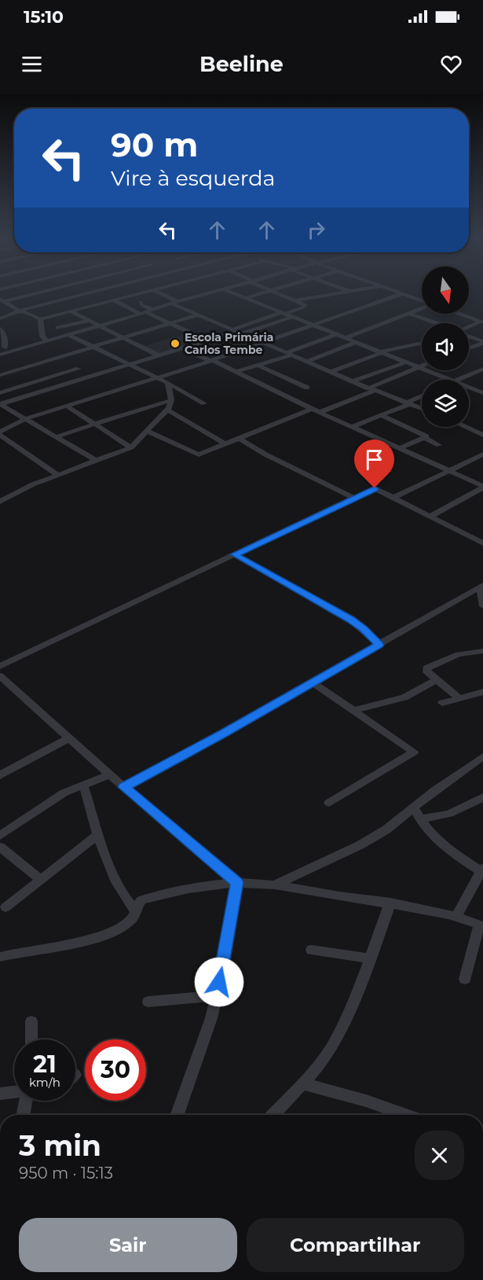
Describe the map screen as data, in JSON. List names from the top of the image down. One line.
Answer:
{"places":["Escola Primária Carlos Tembe"],"north":"bottom","page":{"status":"15:10","header":"Beeline","turn":["90 m","Vire à esquerda"],"speed":"21 km/h","limit":"30","heading":["3 min","950 m · 15:13"],"buttons":["Sair","Compartilhar"]}}
